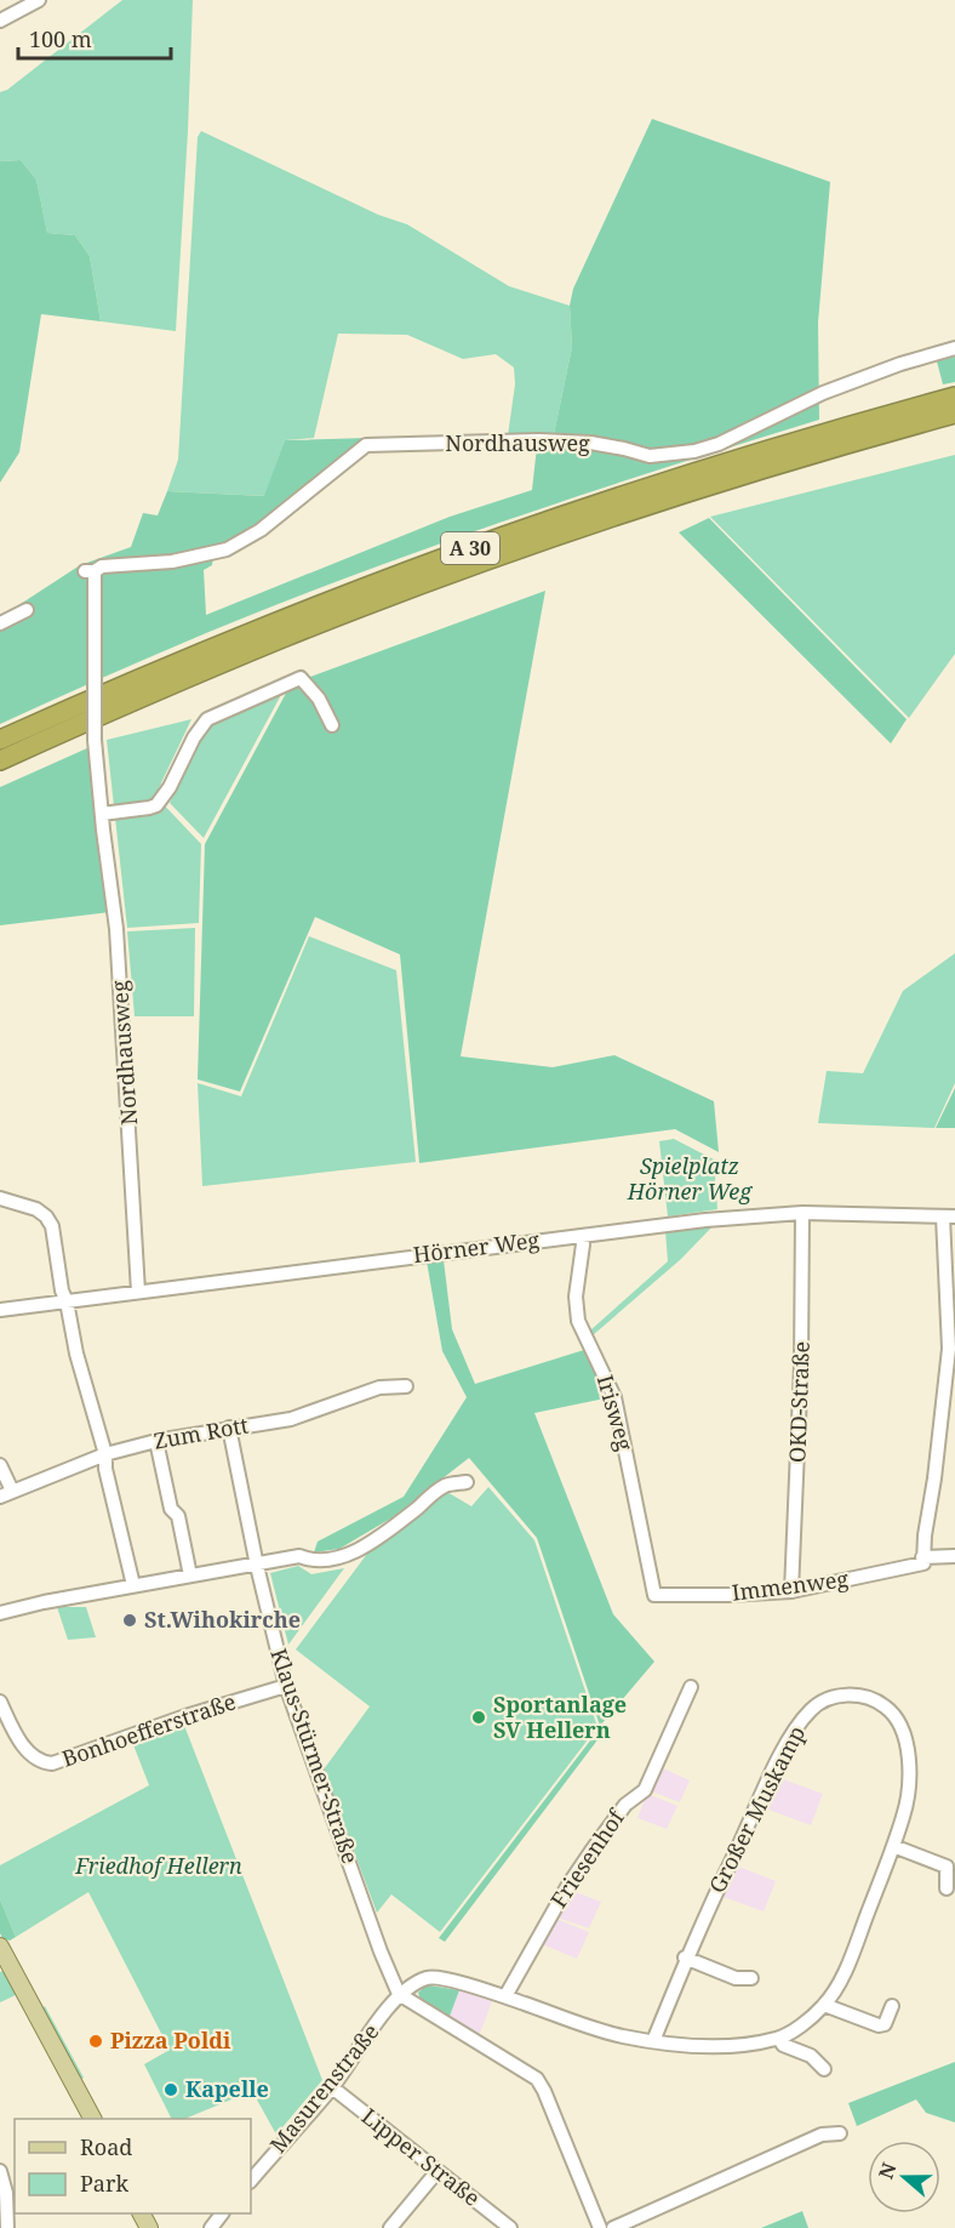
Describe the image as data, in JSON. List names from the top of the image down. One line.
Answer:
{"streets":{"highway":["A 30"],"street":["Nordhausweg","Hörner Weg","OKD-Straße","Irisweg","Zum Rott","Immenweg","Bonhoefferstraße","Klaus-Stürmer-Straße","Großer Muskamp","Friesenhof","Masurenstraße","Lipper Straße"]},"crossings":[["Nordhausweg","Hörner Weg"],["Hörner Weg","OKD-Straße"],["Hörner Weg","Irisweg"],["OKD-Straße","Immenweg"],["Irisweg","Immenweg"],["Zum Rott","Klaus-Stürmer-Straße"],["Bonhoefferstraße","Klaus-Stürmer-Straße"],["Klaus-Stürmer-Straße","Großer Muskamp"],["Klaus-Stürmer-Straße","Masurenstraße"],["Großer Muskamp","Friesenhof"],["Großer Muskamp","Masurenstraße"],["Masurenstraße","Lipper Straße"]],"parks":["Spielplatz Hörner Weg","Friedhof Hellern"],"places":["St.Wihokirche","Sportanlage SV Hellern","Pizza Poldi","Kapelle"],"legend":["Road","Park"],"scale_bar":"100 m","north":"left"}
